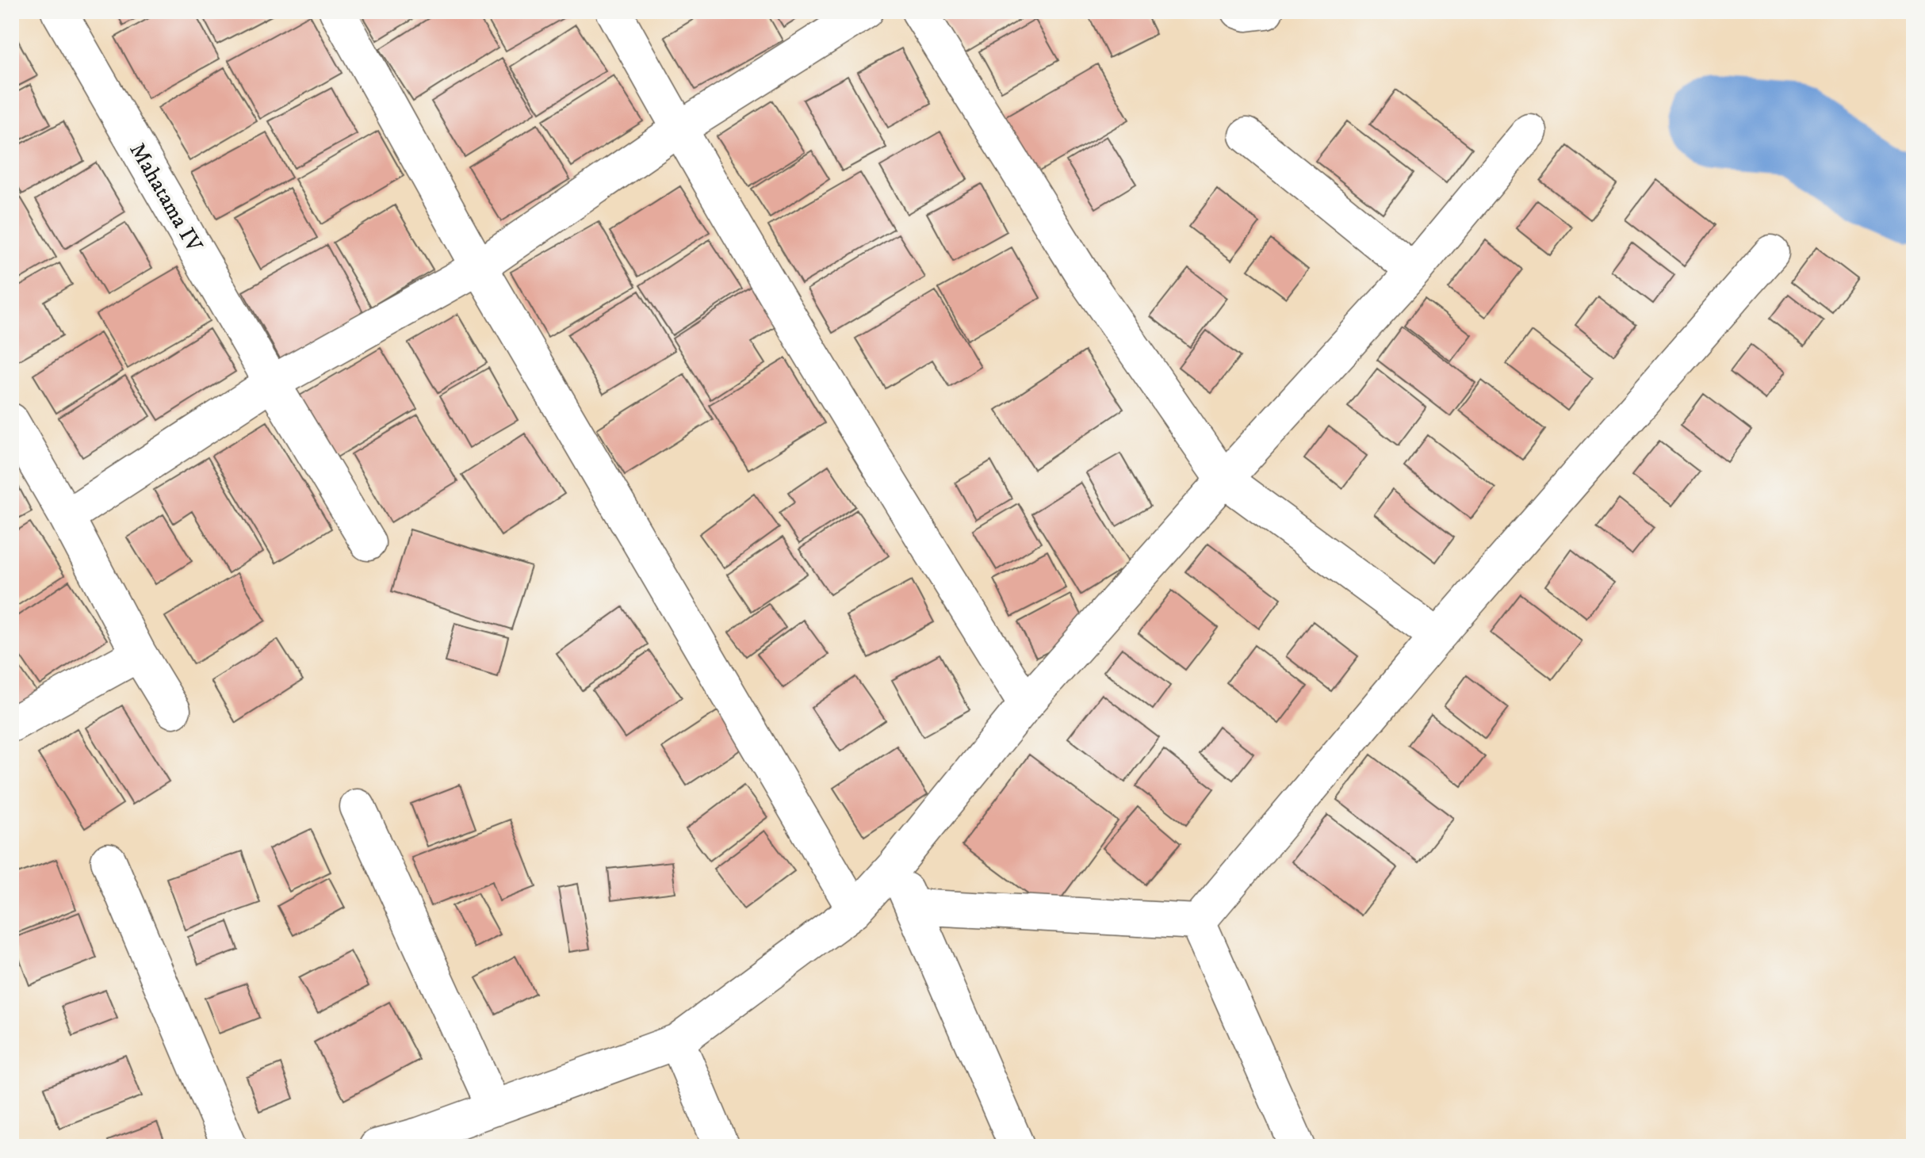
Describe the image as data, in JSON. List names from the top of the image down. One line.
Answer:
{"streets":{"street":["Mahatama IV"]}}
